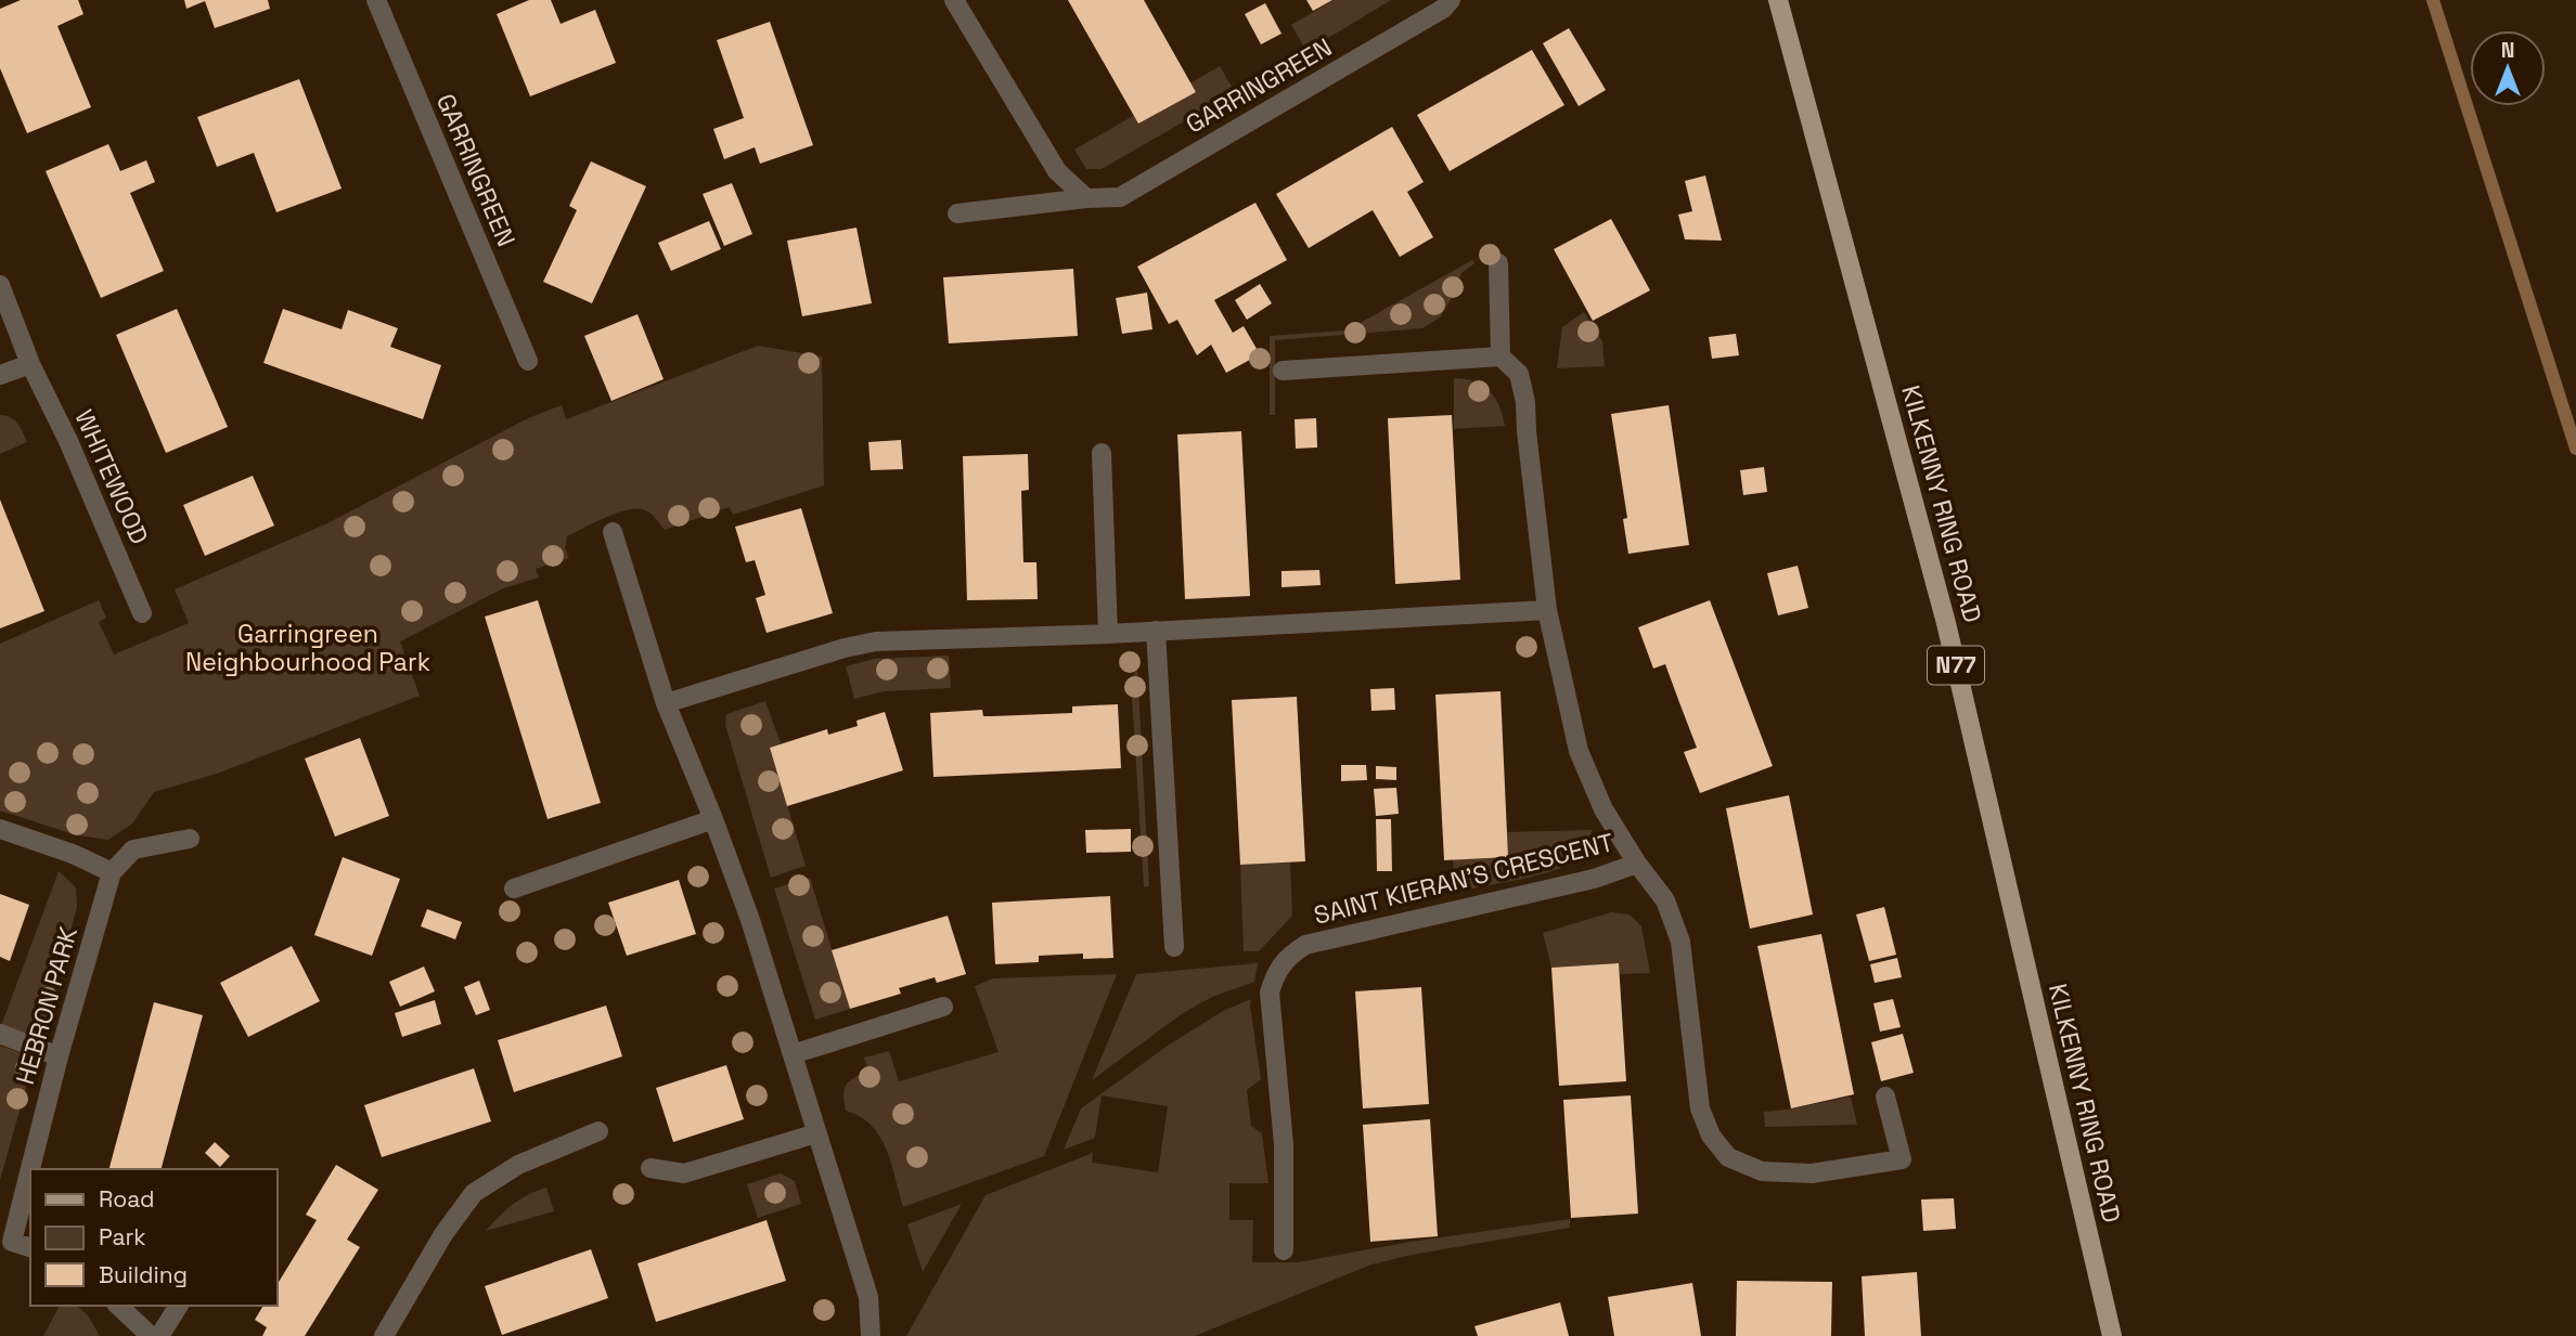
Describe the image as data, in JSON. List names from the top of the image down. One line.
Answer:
{"streets":{"main road":["KILKENNY RING ROAD","N77"],"street":["GARRINGREEN","WHITEWOOD","SAINT KIERAN'S CRESCENT","HEBRON PARK"]},"parks":["Garringreen Neighbourhood Park"],"legend":["Road","Park","Building"],"north":"top"}
